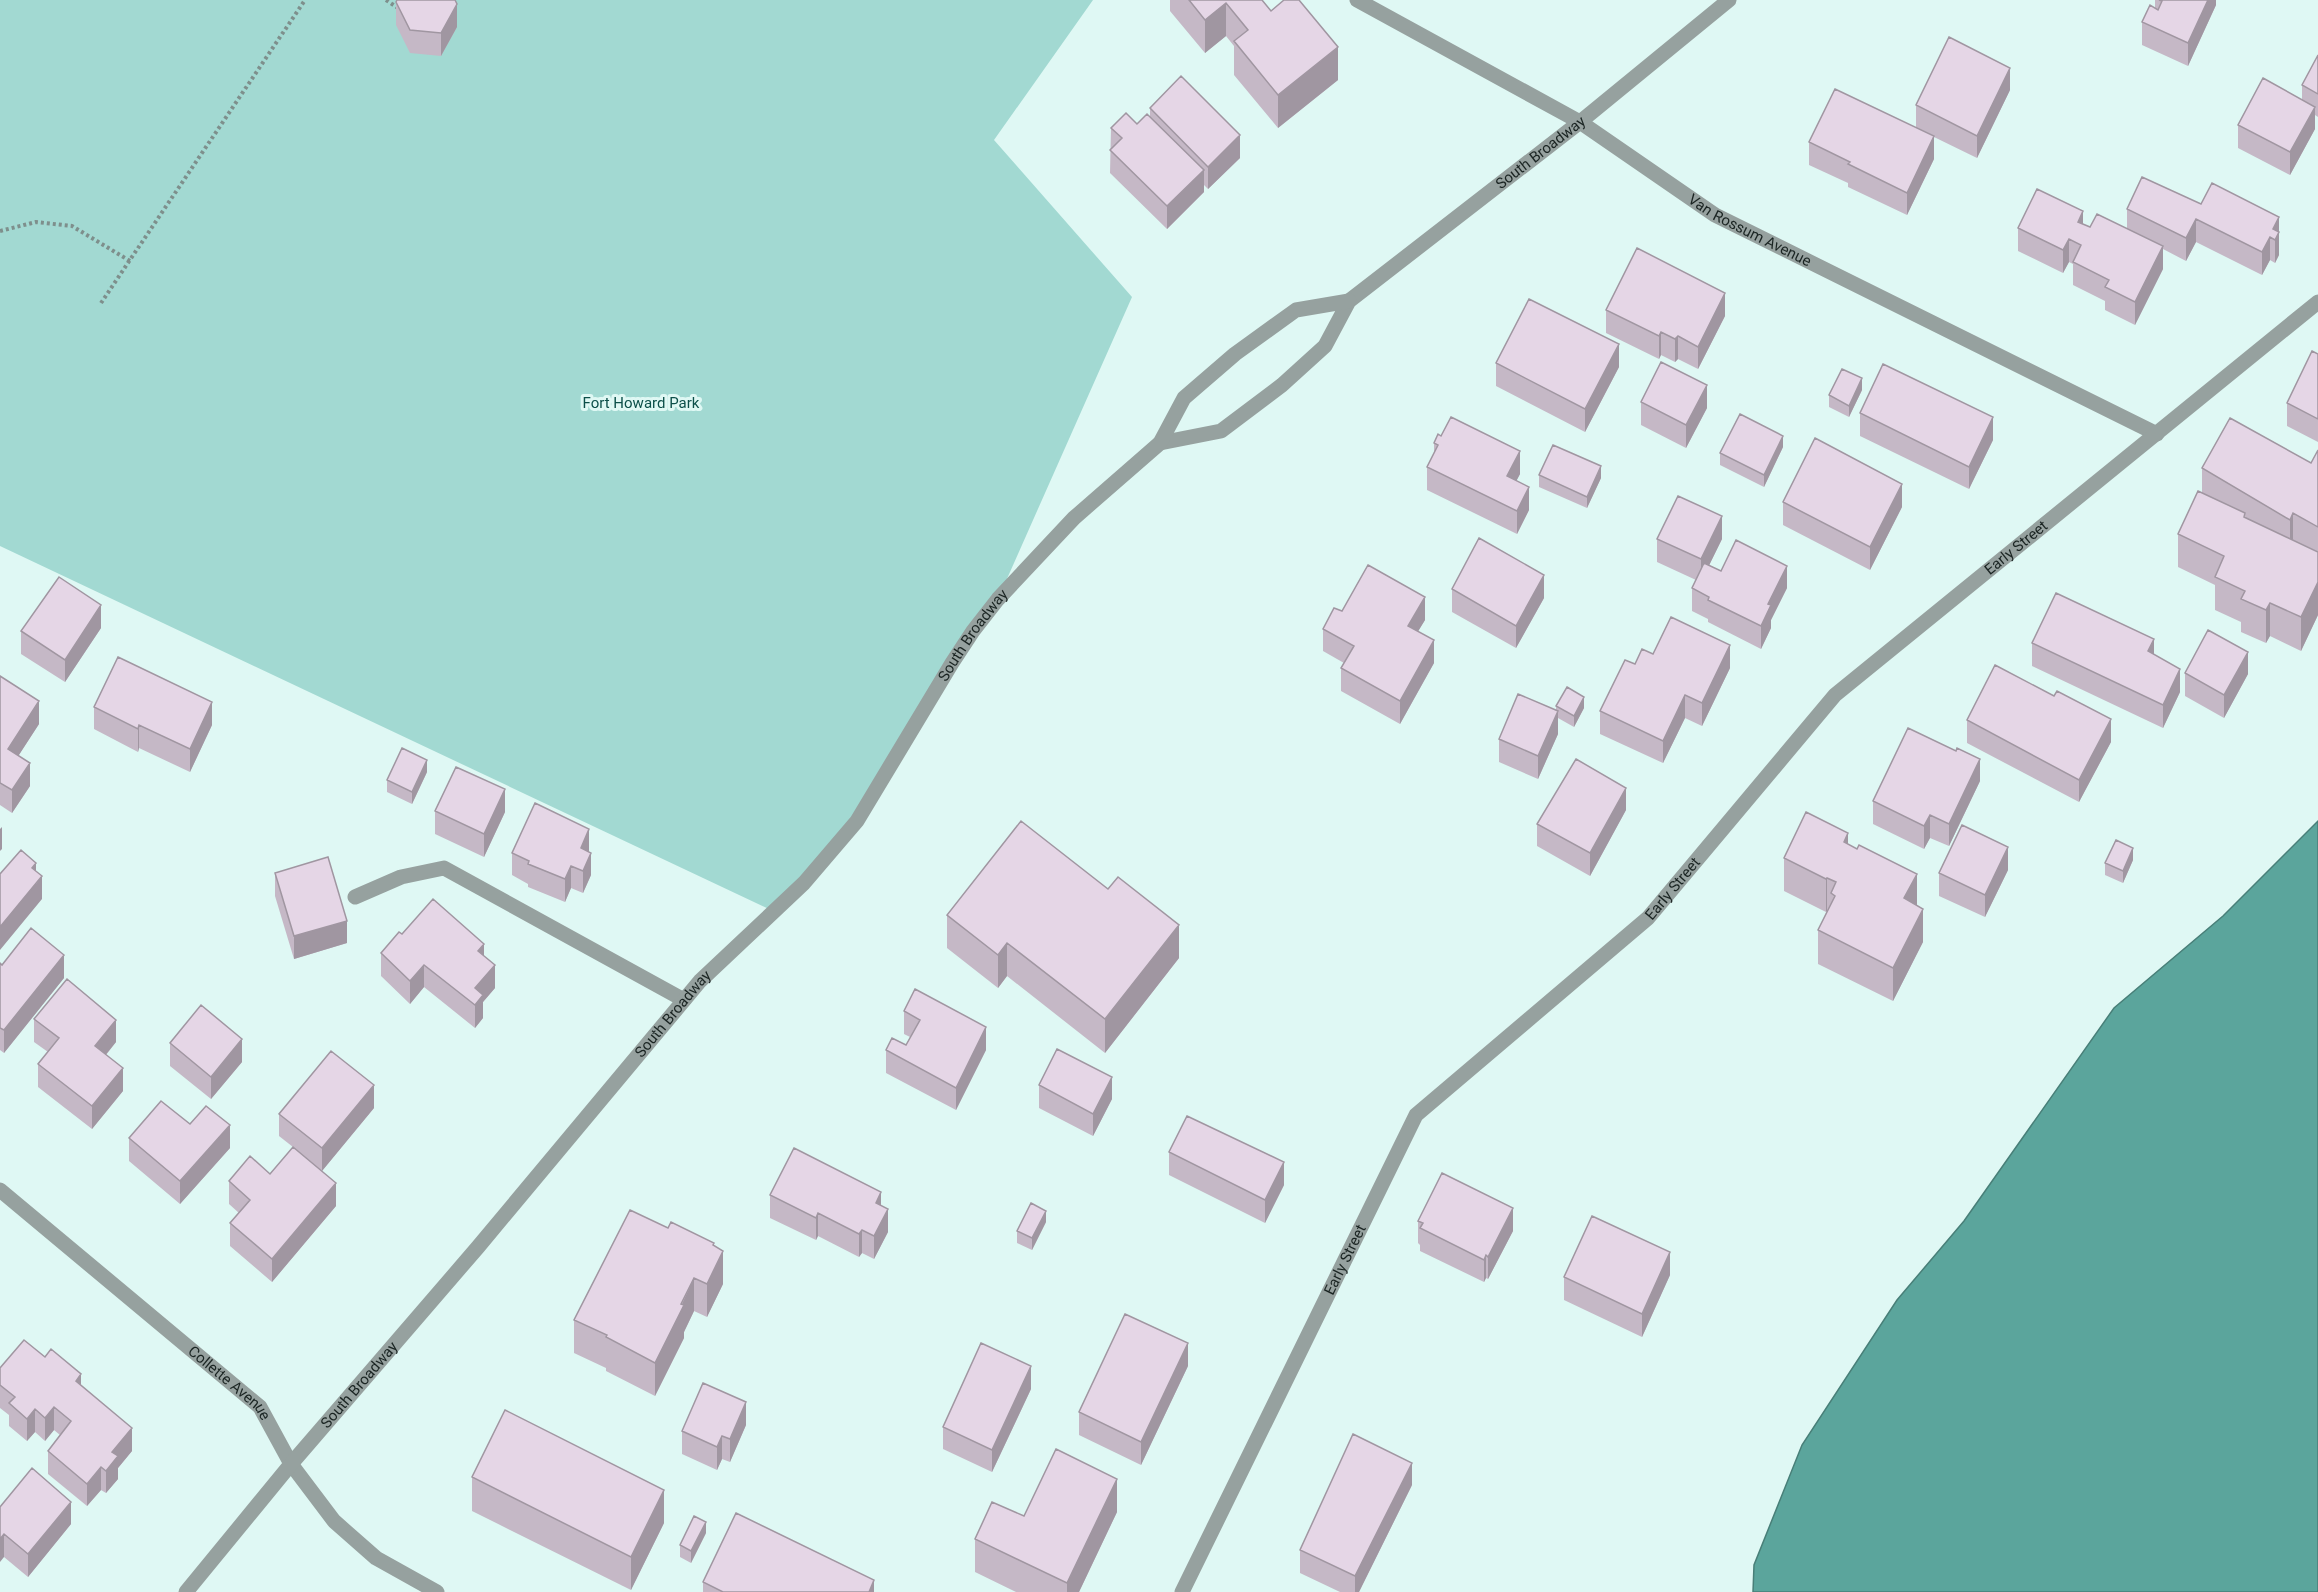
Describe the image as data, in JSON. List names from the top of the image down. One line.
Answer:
{"streets":{"street":["South Broadway","Van Rossum Avenue","Early Street","Collette Avenue"]},"crossings":[["South Broadway","Van Rossum Avenue"],["South Broadway","Collette Avenue"],["Van Rossum Avenue","Early Street"]],"parks":["Fort Howard Park"]}
